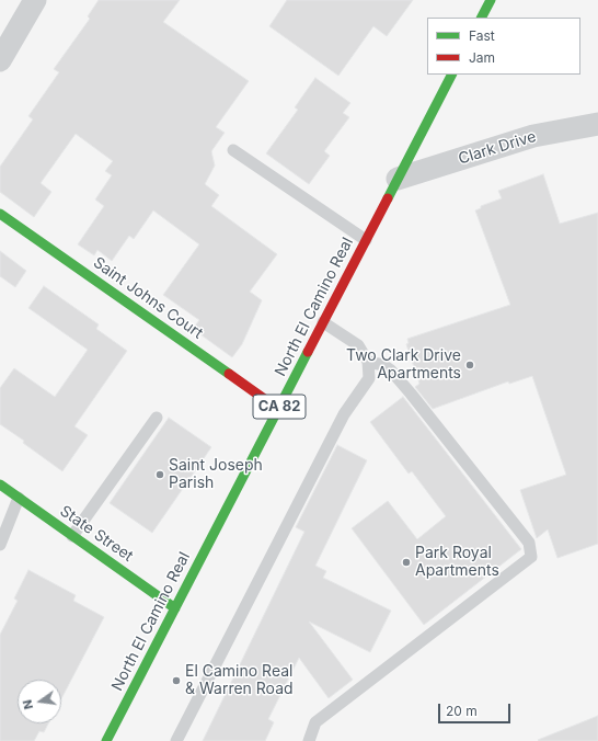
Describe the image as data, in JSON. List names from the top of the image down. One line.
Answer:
{"streets":{"main road":["Saint Johns Court","North El Camino Real","CA 82","State Street"],"street":["Clark Drive"]},"crossings":[["Clark Drive","North El Camino Real"],["Saint Johns Court","North El Camino Real"],["North El Camino Real","State Street"]],"places":["Two Clark Drive Apartments","Saint Joseph Parish","Park Royal Apartments","El Camino Real & Warren Road"],"legend":["Fast","Jam"],"scale_bar":"20 m","north":"left"}
